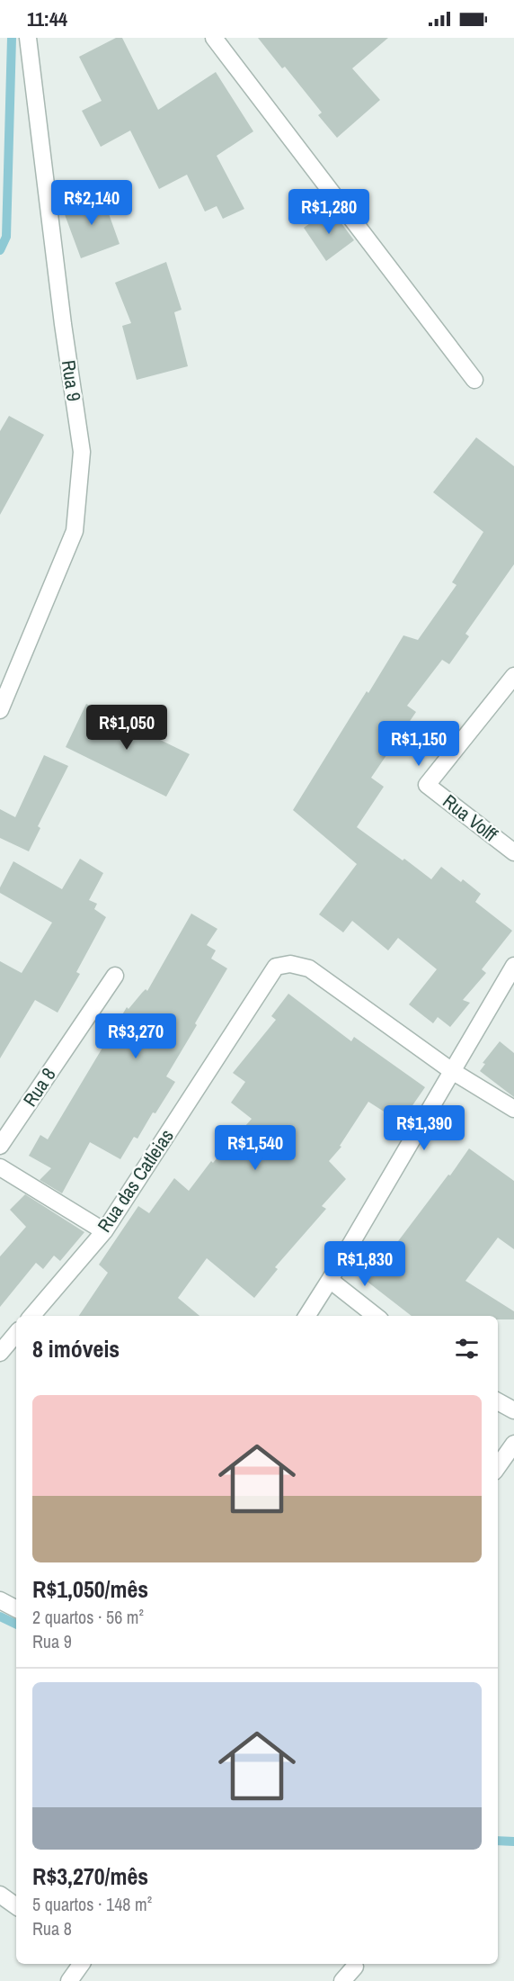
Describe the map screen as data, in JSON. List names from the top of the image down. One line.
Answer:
{"streets":{"street":["Rua 9","Rua Volff","Rua 8","Rua das Catleias"]},"page":{"status":"11:44","price":["R$2,140","R$1,280","R$1,050","R$1,150","R$3,270","R$1,390","R$1,540","R$1,830"],"heading":"8 imóveis","list":[{"name":"R$1,050/mês","note":"2 quartos · 56 m² · Rua 9"},{"name":"R$3,270/mês","note":"5 quartos · 148 m² · Rua 8"}]}}
